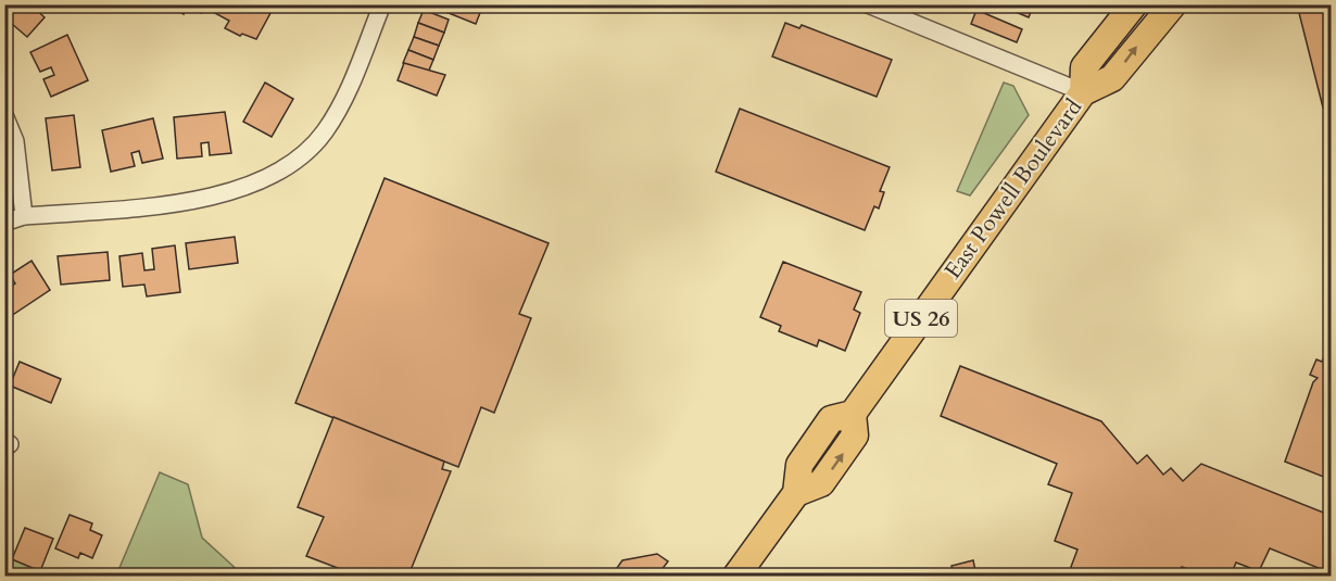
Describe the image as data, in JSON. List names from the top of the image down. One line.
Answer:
{"streets":{"main road":["East Powell Boulevard","US 26"]}}
